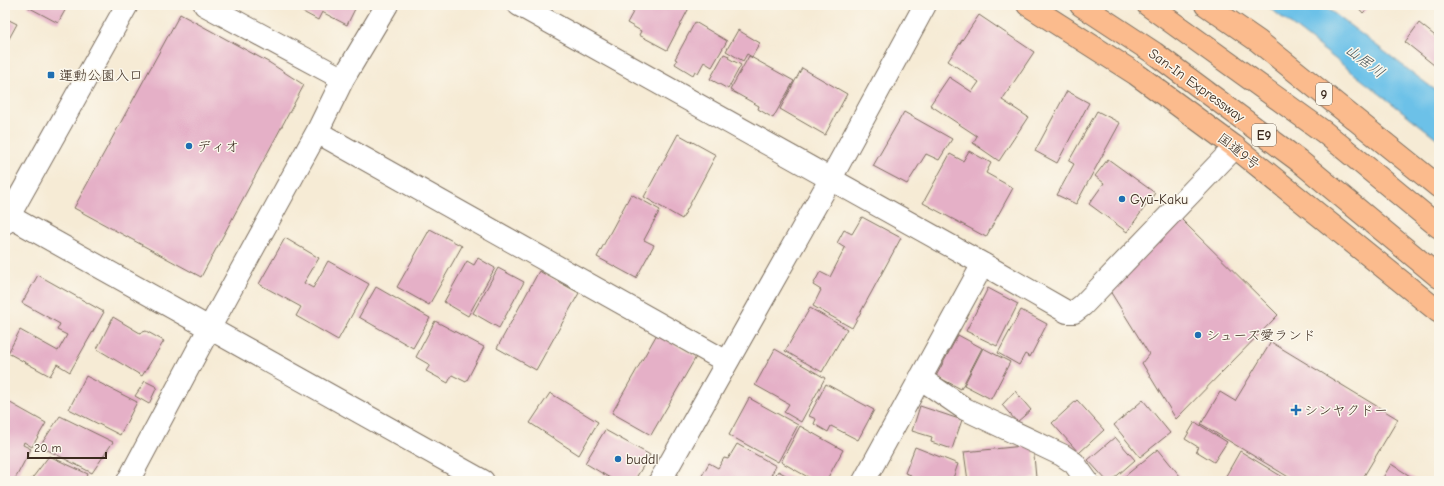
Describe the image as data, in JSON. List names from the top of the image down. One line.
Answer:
{"streets":{"highway":["San-In Expressway","9","E9","国道9号"]},"water":["山居川"],"places":{"transit":["運動公園入口"],"other":["ディオ","Gyū-Kaku","シューズ愛ランド","buddl"],"health":["シンヤクドー"]},"scale_bar":"20 m"}
